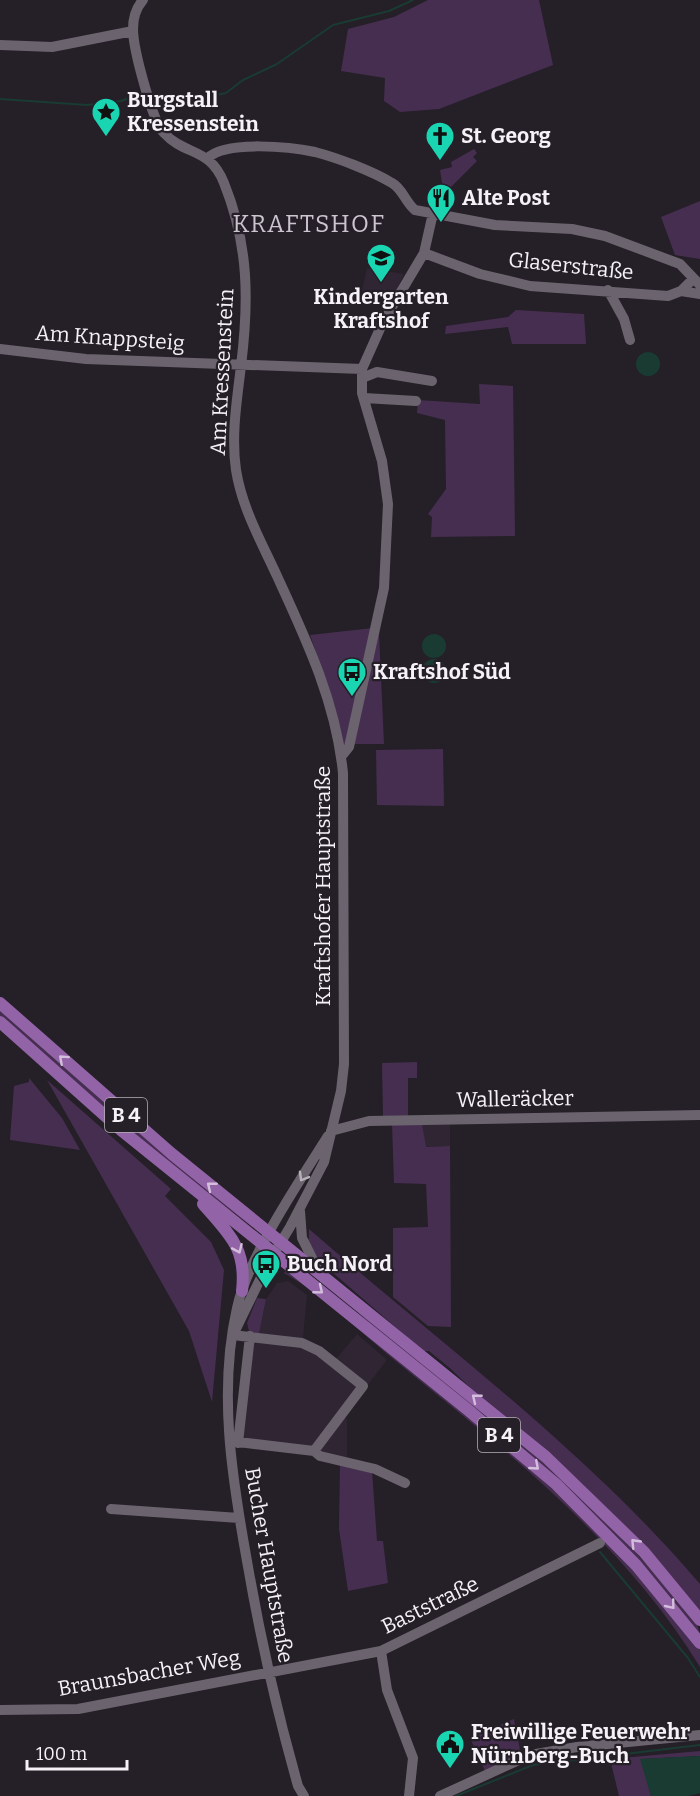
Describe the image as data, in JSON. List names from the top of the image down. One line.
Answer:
{"streets":{"main road":["B 4"],"street":["Glaserstraße","Am Knappsteig","Am Kressenstein","Kraftshofer Hauptstraße","Walleräcker","Bucher Hauptstraße","Baststraße","Braunsbacher Weg"]},"crossings":[["Glaserstraße","Kraftshofer Hauptstraße"],["Am Knappsteig","Am Kressenstein"],["Am Knappsteig","Kraftshofer Hauptstraße"],["Am Kressenstein","Kraftshofer Hauptstraße"],["Kraftshofer Hauptstraße","Walleräcker"],["Kraftshofer Hauptstraße","B 4"],["Kraftshofer Hauptstraße","Bucher Hauptstraße"],["B 4","Bucher Hauptstraße"],["Bucher Hauptstraße","Baststraße"],["Bucher Hauptstraße","Braunsbacher Weg"],["Baststraße","Braunsbacher Weg"]],"districts":["KRAFTSHOF"],"places":{"place":["Burgstall Kressenstein"],"church":["St. Georg"],"restaurant":["Alte Post"],"school or university":["Kindergarten Kraftshof"],"bus stop":["Kraftshof Süd","Buch Nord"],"public building":["Freiwillige Feuerwehr Nürnberg-Buch"]},"scale_bar":"100 m"}
